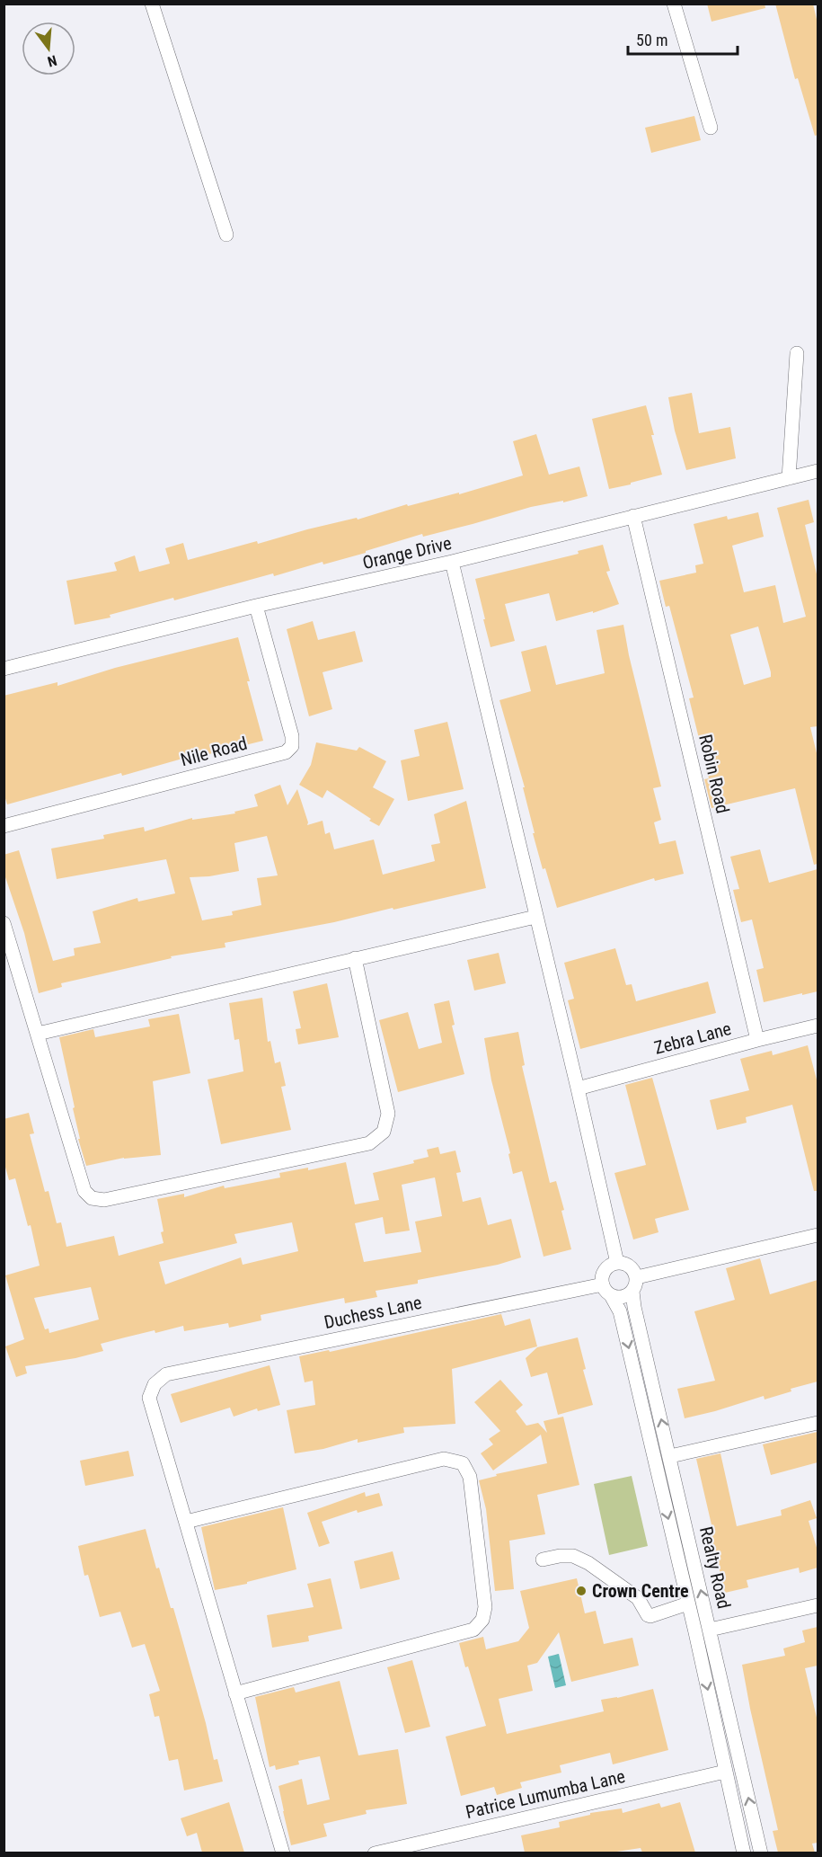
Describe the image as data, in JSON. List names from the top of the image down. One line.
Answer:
{"streets":{"street":["Orange Drive","Nile Road","Robin Road","Zebra Lane","Duchess Lane","Realty Road","Patrice Lumumba Lane"]},"crossings":[["Orange Drive","Nile Road"],["Orange Drive","Robin Road"],["Robin Road","Zebra Lane"],["Duchess Lane","Realty Road"],["Realty Road","Patrice Lumumba Lane"]],"places":["Crown Centre"],"scale_bar":"50 m","north":"bottom"}
